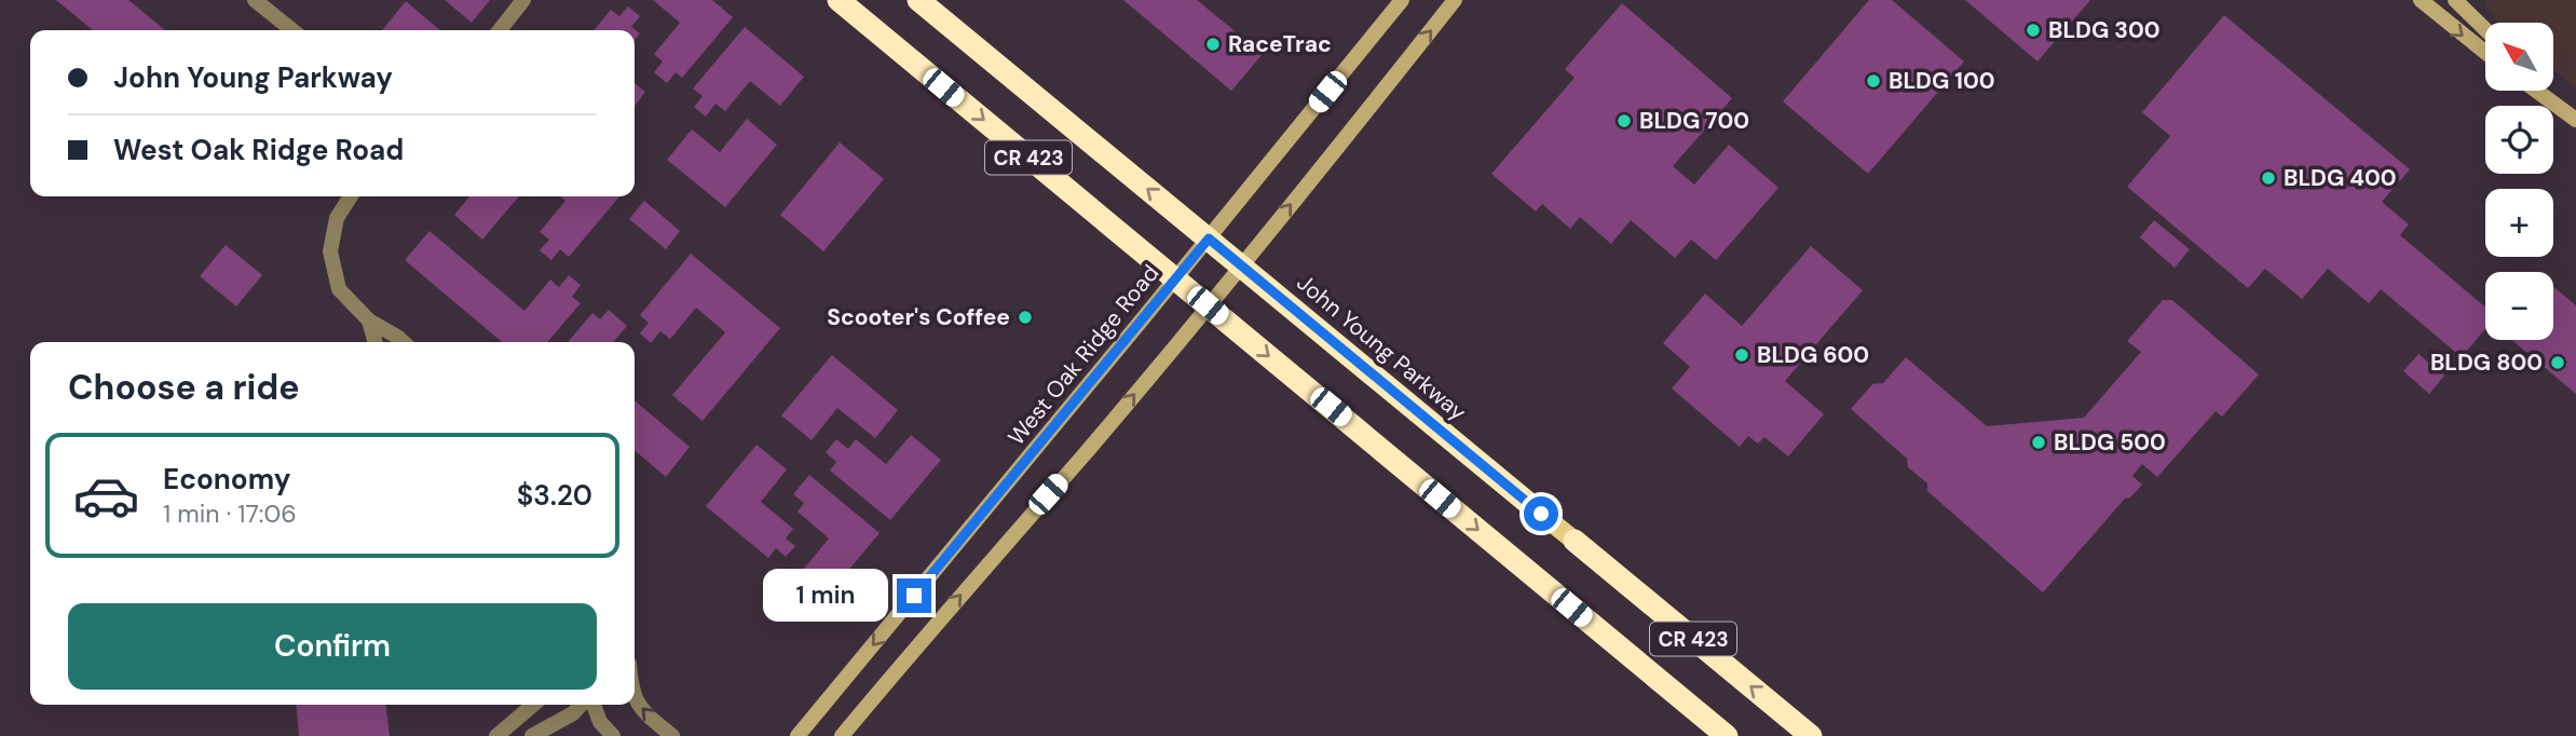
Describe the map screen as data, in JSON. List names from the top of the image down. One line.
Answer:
{"streets":{"highway":["CR 423","John Young Parkway"],"street":["West Oak Ridge Road"]},"crossings":[["CR 423","West Oak Ridge Road"],["John Young Parkway","West Oak Ridge Road"]],"places":["BLDG 300","RaceTrac","BLDG 100","BLDG 700","BLDG 400","Scooter's Coffee","BLDG 600","BLDG 800","BLDG 500"],"north":"top left","page":{"map_buttons":["+","−"],"banner":["John Young Parkway","West Oak Ridge Road"],"heading":"Choose a ride","list":[{"name":"Economy","note":"1 min · 17:06","value":"$3.20"}],"bubble":"1 min","buttons":"Confirm"}}
